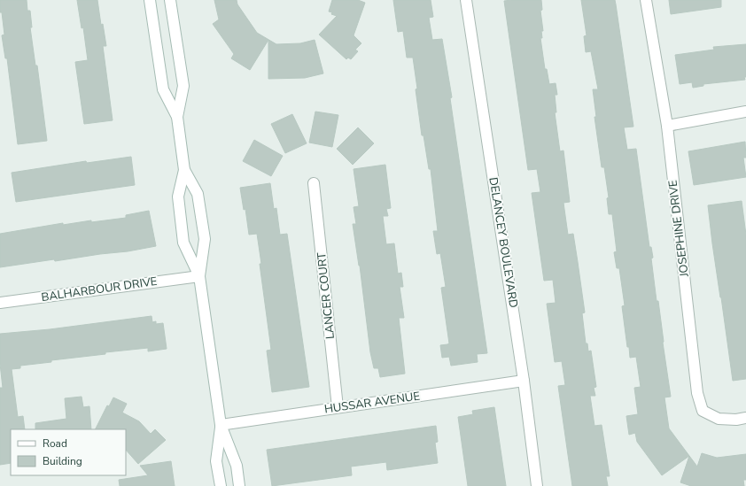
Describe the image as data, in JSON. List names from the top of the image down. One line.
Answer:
{"streets":{"street":["JOSEPHINE DRIVE","DELANCEY BOULEVARD","BALHARBOUR DRIVE","LANCER COURT","HUSSAR AVENUE"]},"crossings":[["DELANCEY BOULEVARD","HUSSAR AVENUE"],["LANCER COURT","HUSSAR AVENUE"]],"legend":["Road","Building"]}
